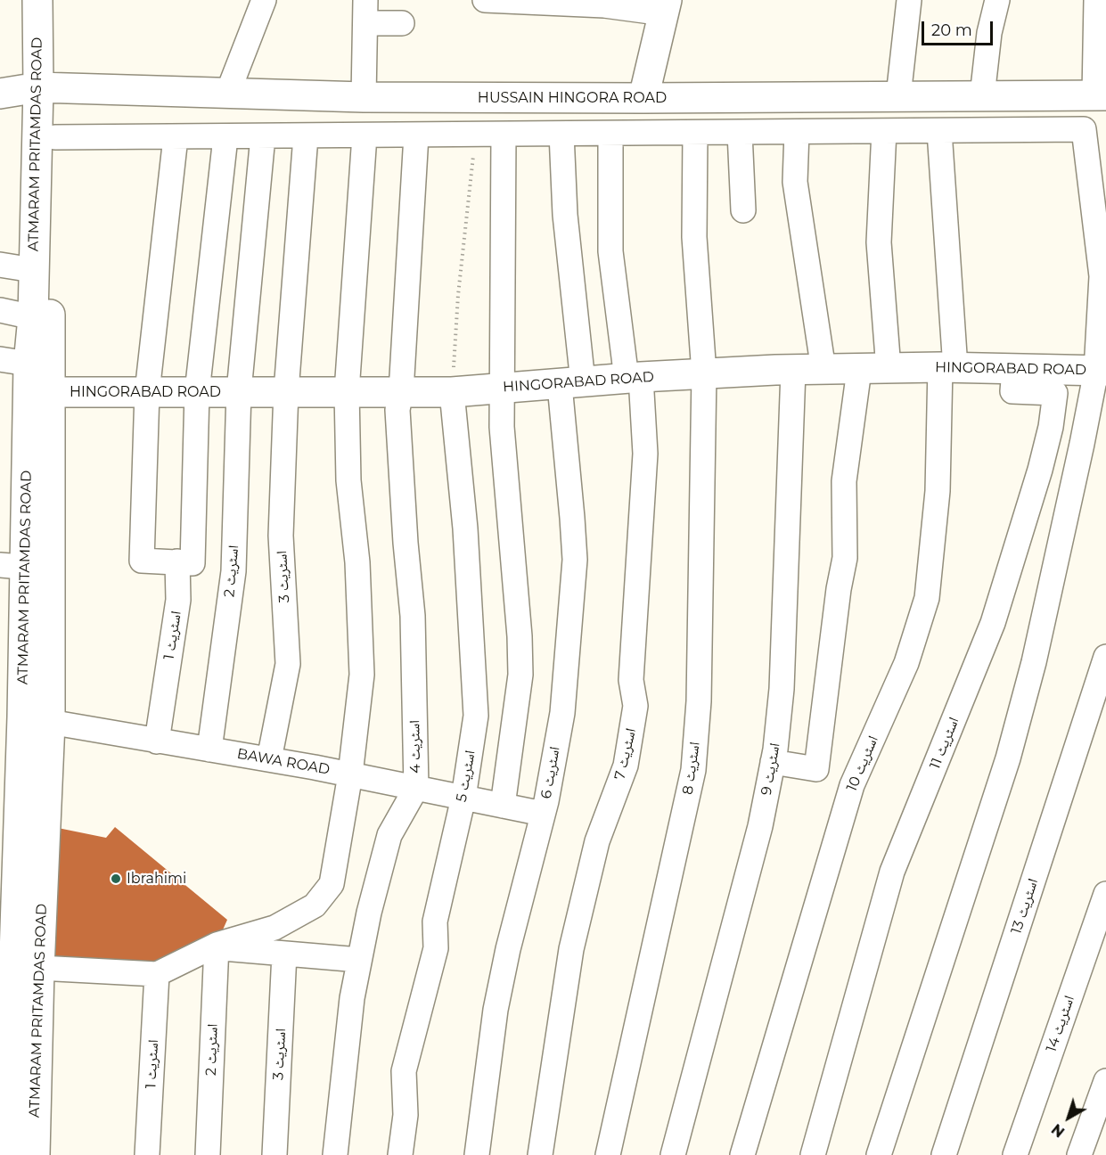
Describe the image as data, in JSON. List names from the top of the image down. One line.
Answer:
{"streets":{"street":["HUSSAIN HINGORA ROAD","ATMARAM PRITAMDAS ROAD","HINGORABAD ROAD","اسٹریٹ 2","اسٹریٹ 3","اسٹریٹ 1","اسٹریٹ 11","اسٹریٹ 4","اسٹریٹ 7","BAWA ROAD","اسٹریٹ 10","اسٹریٹ 8","اسٹریٹ 9","اسٹریٹ 6","اسٹریٹ 5","اسٹریٹ 13","اسٹریٹ 14"]},"crossings":[["HUSSAIN HINGORA ROAD","ATMARAM PRITAMDAS ROAD"],["ATMARAM PRITAMDAS ROAD","HINGORABAD ROAD"],["ATMARAM PRITAMDAS ROAD","BAWA ROAD"],["HINGORABAD ROAD","اسٹریٹ 2"],["HINGORABAD ROAD","اسٹریٹ 3"],["HINGORABAD ROAD","اسٹریٹ 11"],["HINGORABAD ROAD","اسٹریٹ 4"],["HINGORABAD ROAD","اسٹریٹ 7"],["HINGORABAD ROAD","اسٹریٹ 10"],["HINGORABAD ROAD","اسٹریٹ 8"],["HINGORABAD ROAD","اسٹریٹ 9"],["HINGORABAD ROAD","اسٹریٹ 6"],["HINGORABAD ROAD","اسٹریٹ 5"],["اسٹریٹ 2","BAWA ROAD"],["اسٹریٹ 3","BAWA ROAD"],["اسٹریٹ 1","BAWA ROAD"],["اسٹریٹ 4","BAWA ROAD"],["BAWA ROAD","اسٹریٹ 6"],["BAWA ROAD","اسٹریٹ 5"]],"places":["Ibrahimi"],"scale_bar":"20 m","north":"bottom left"}
